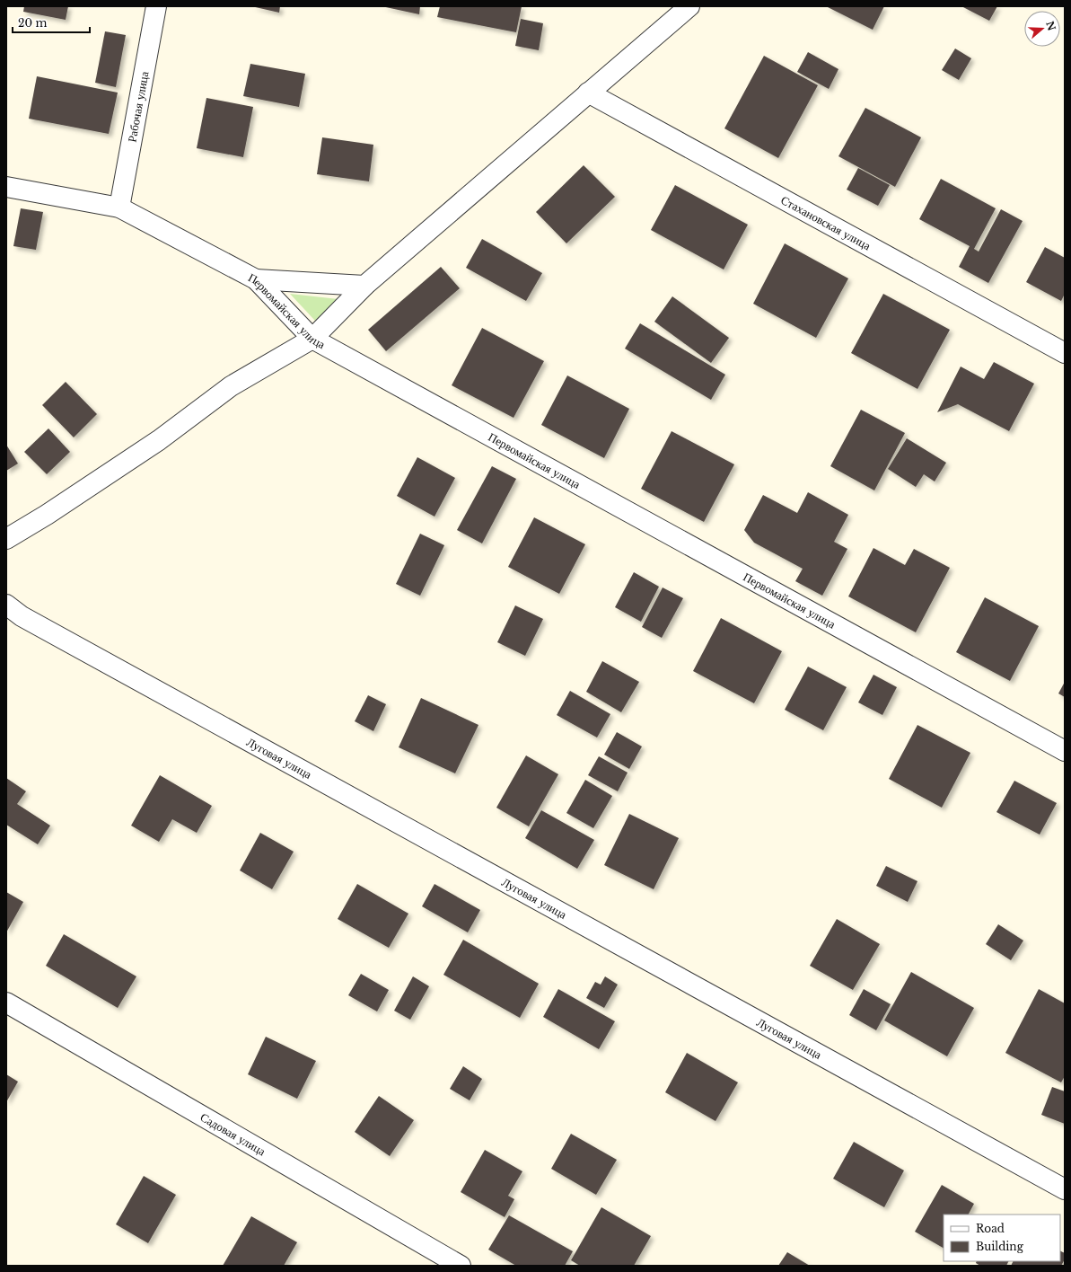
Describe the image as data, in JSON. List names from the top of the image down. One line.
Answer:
{"streets":{"street":["Рабочая улица","Стахановская улица","Первомайская улица","Луговая улица","Садовая улица"]},"crossings":[["Рабочая улица","Первомайская улица"]],"legend":["Road","Building"],"scale_bar":"20 m","north":"right"}
